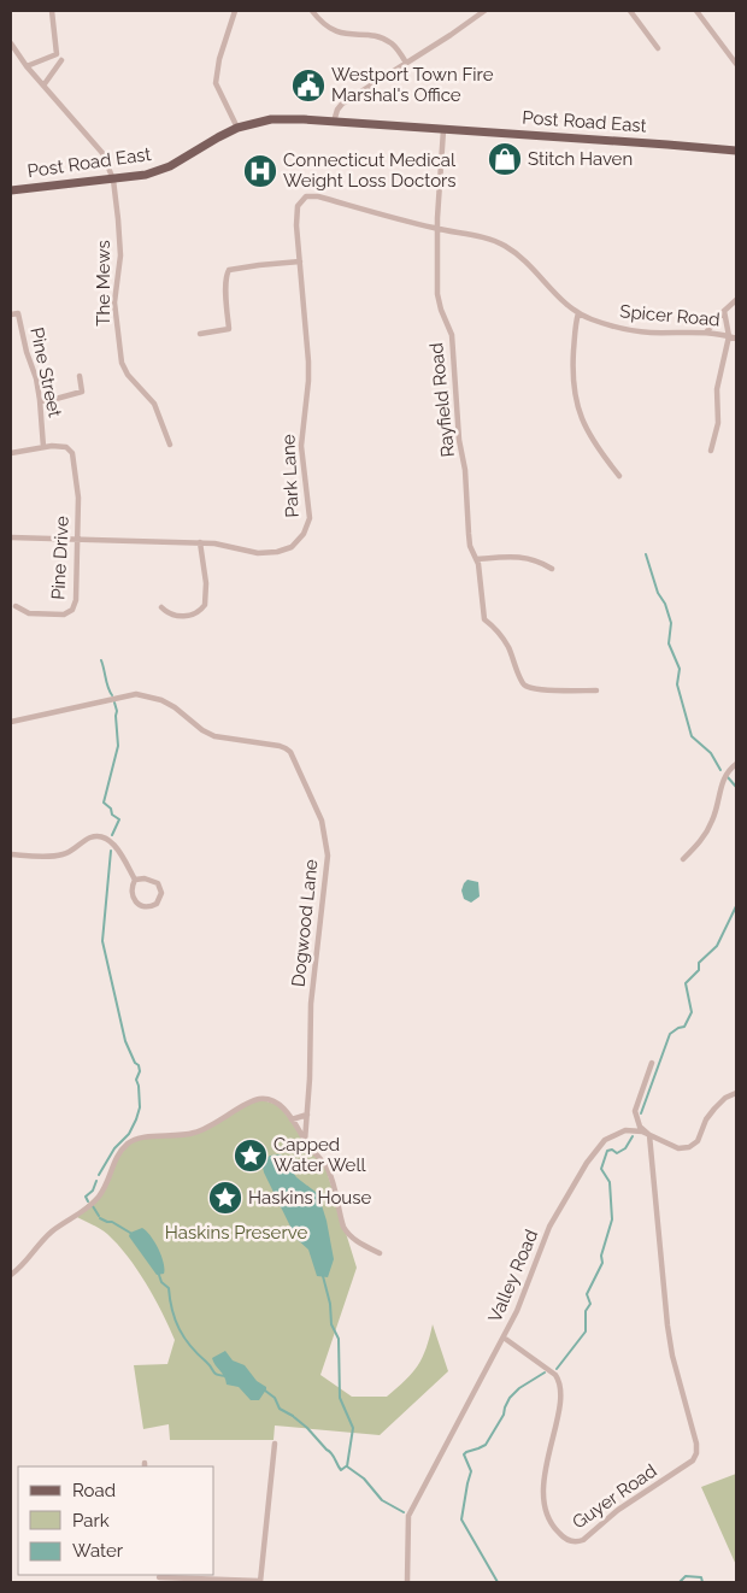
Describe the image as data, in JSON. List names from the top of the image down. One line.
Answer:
{"streets":{"main road":["Post Road East"],"street":["The Mews","Spicer Road","Pine Street","Rayfield Road","Park Lane","Pine Drive","Dogwood Lane","Valley Road","Guyer Road"]},"crossings":[["Post Road East","The Mews"],["Post Road East","Rayfield Road"],["Spicer Road","Rayfield Road"],["Spicer Road","Park Lane"],["Pine Street","Pine Drive"],["Park Lane","Pine Drive"],["Valley Road","Guyer Road"]],"parks":["Haskins Preserve"],"places":{"public building":["Westport Town Fire Marshal's Office"],"shop":["Stitch Haven"],"hospital":["Connecticut Medical Weight Loss Doctors"],"place":["Capped Water Well","Haskins House"]},"legend":["Road","Park","Water"]}
